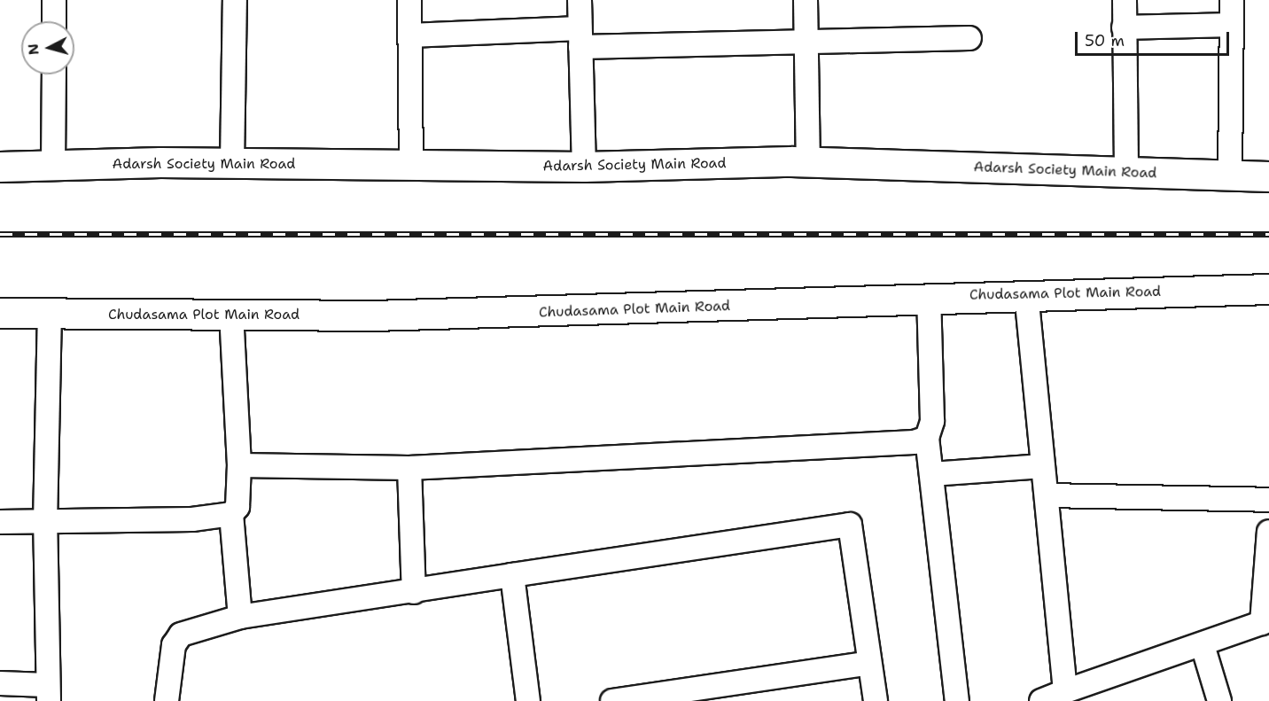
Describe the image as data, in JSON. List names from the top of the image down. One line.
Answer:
{"streets":{"street":["Adarsh Society Main Road","Chudasama Plot Main Road"]},"scale_bar":"50 m","north":"left"}
